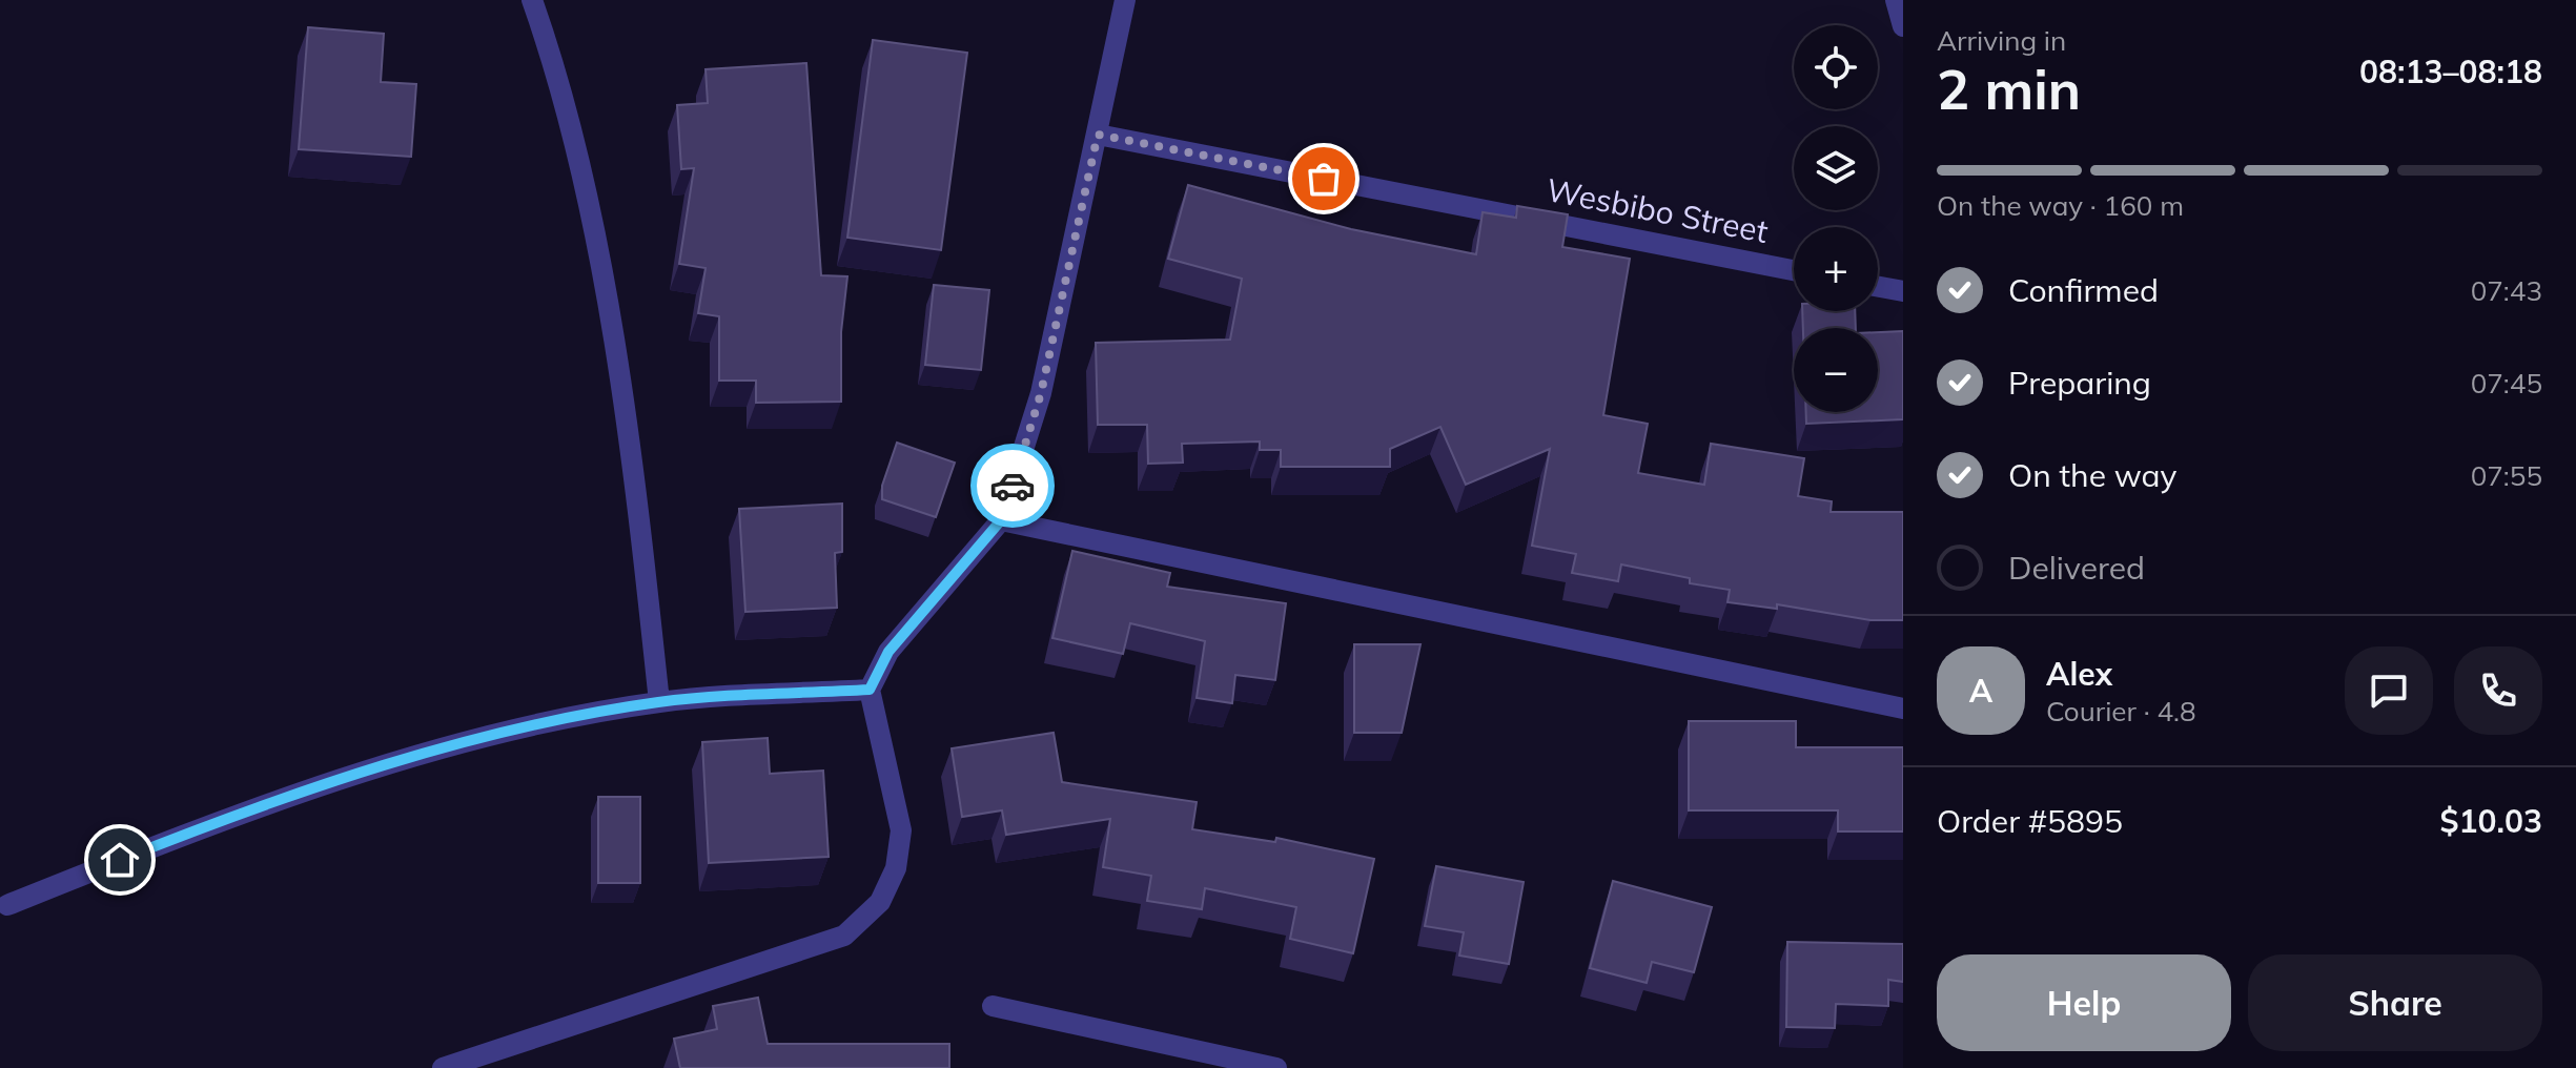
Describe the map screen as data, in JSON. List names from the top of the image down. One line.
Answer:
{"streets":{"street":["Wesbibo Street"]},"page":{"heading":["2 min","Arriving in","08:13–08:18"],"panel":["Alex","Courier · 4.8","Order #5895","$10.03"],"map_buttons":["+","−"],"bar":"On the way · 160 m","list":[["Confirmed","07:43"],["Preparing","07:45"],["On the way","07:55"],"Delivered"],"round":"A","buttons":["Help","Share"]}}
